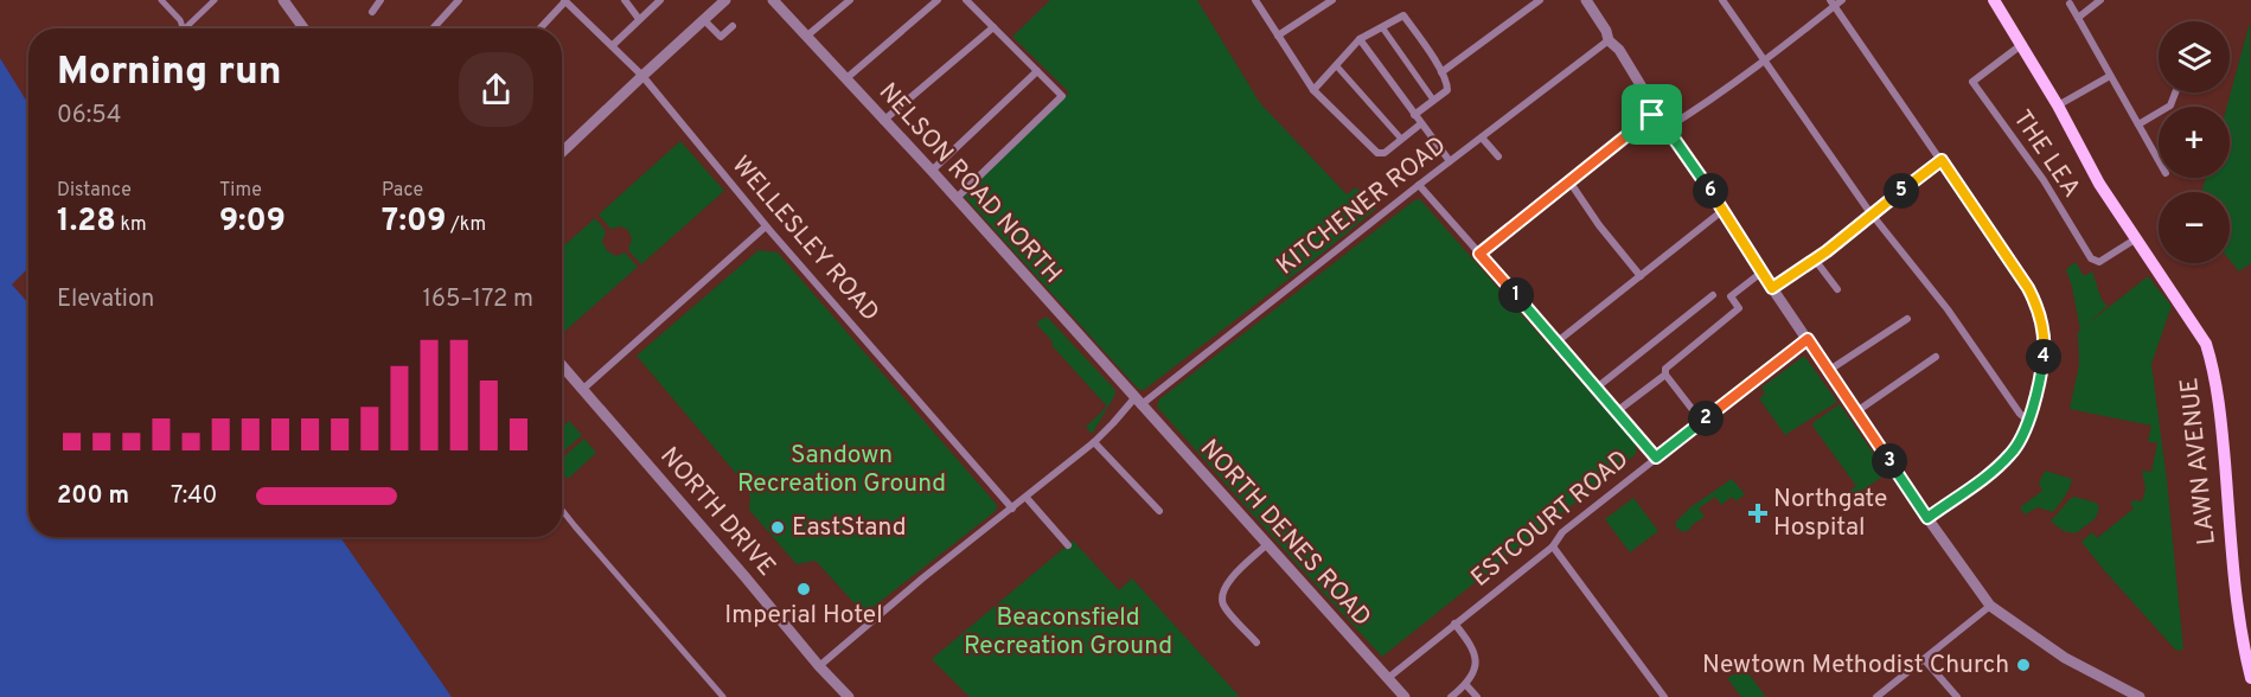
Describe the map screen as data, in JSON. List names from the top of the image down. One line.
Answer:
{"streets":{"main road":["LAWN AVENUE"],"street":["THE LEA","NELSON ROAD NORTH","KITCHENER ROAD","WELLESLEY ROAD","NORTH DRIVE","ESTCOURT ROAD","NORTH DENES ROAD"]},"crossings":[["THE LEA","LAWN AVENUE"],["NELSON ROAD NORTH","KITCHENER ROAD"],["NELSON ROAD NORTH","NORTH DENES ROAD"],["KITCHENER ROAD","WELLESLEY ROAD"],["KITCHENER ROAD","NORTH DRIVE"],["KITCHENER ROAD","NORTH DENES ROAD"],["ESTCOURT ROAD","NORTH DENES ROAD"]],"parks":["Sandown Recreation Ground","Beaconsfield Recreation Ground"],"places":{"health":["Northgate Hospital"],"other":["EastStand","Imperial Hotel","Newtown Methodist Church"]},"page":{"map_buttons":["+","−"],"heading":["Morning run","06:54"],"stats":[["Distance","1.28 km"],["Time","9:09"],["Pace","7:09 /km"]],"pins":["5","6","1","4","2","3"],"chart":["Elevation","165–172 m"],"list":[{"name":"200 m","note":"7:40"}]}}
